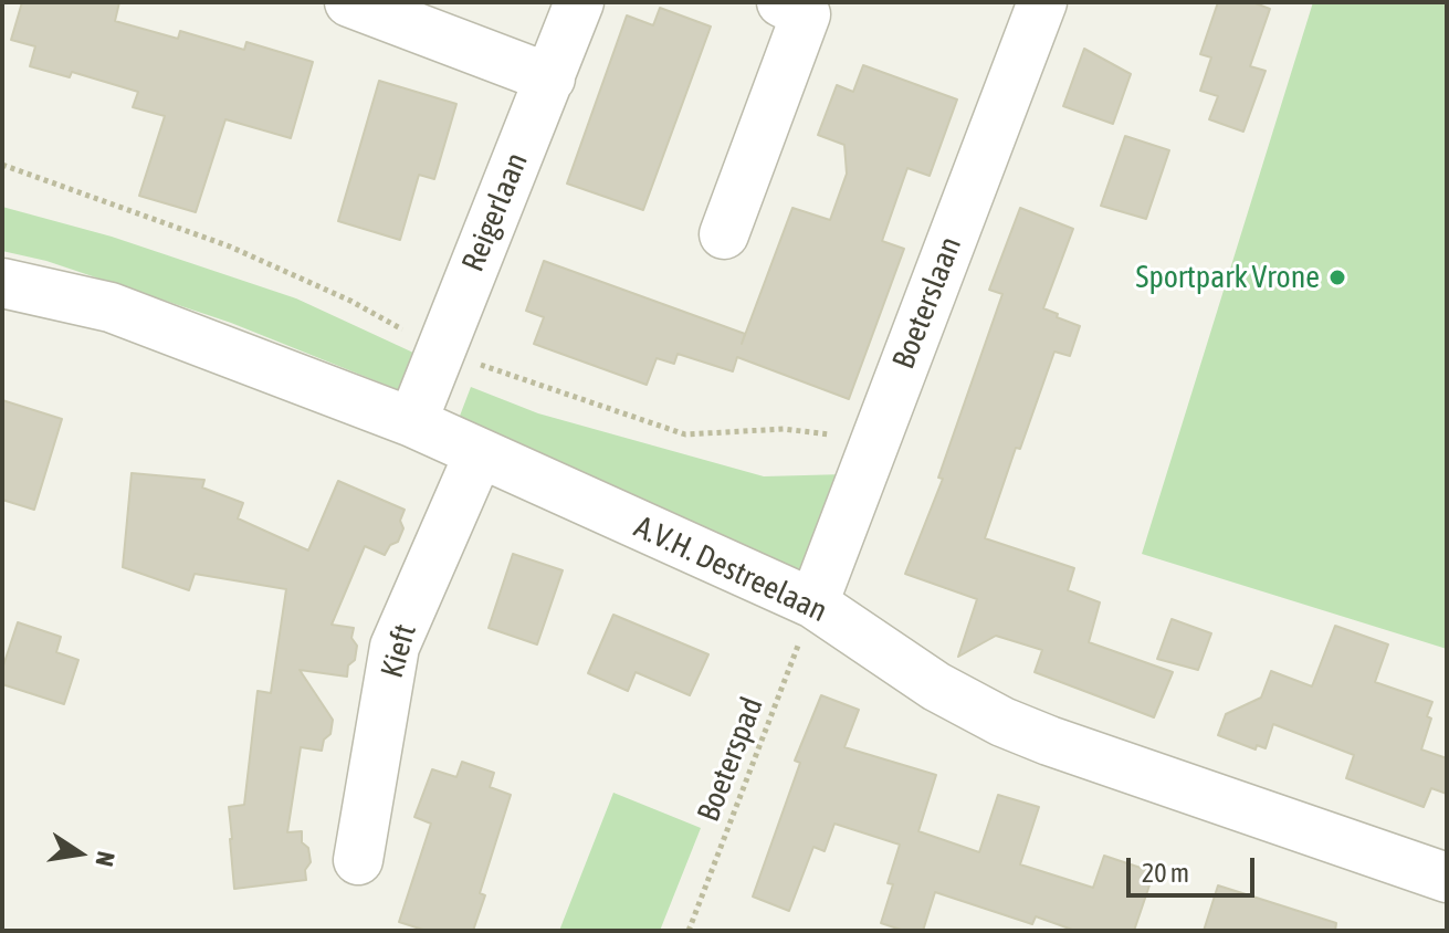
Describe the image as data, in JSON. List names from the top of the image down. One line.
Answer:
{"streets":{"street":["Reigerlaan","Boeterslaan","A.V.H. Destreelaan","Kieft"],"path":["Boeterspad"]},"crossings":[["Reigerlaan","A.V.H. Destreelaan"],["Boeterslaan","A.V.H. Destreelaan"],["Boeterslaan","Boeterspad"],["A.V.H. Destreelaan","Kieft"],["A.V.H. Destreelaan","Boeterspad"]],"places":["Sportpark Vrone"],"scale_bar":"20 m","north":"right"}
